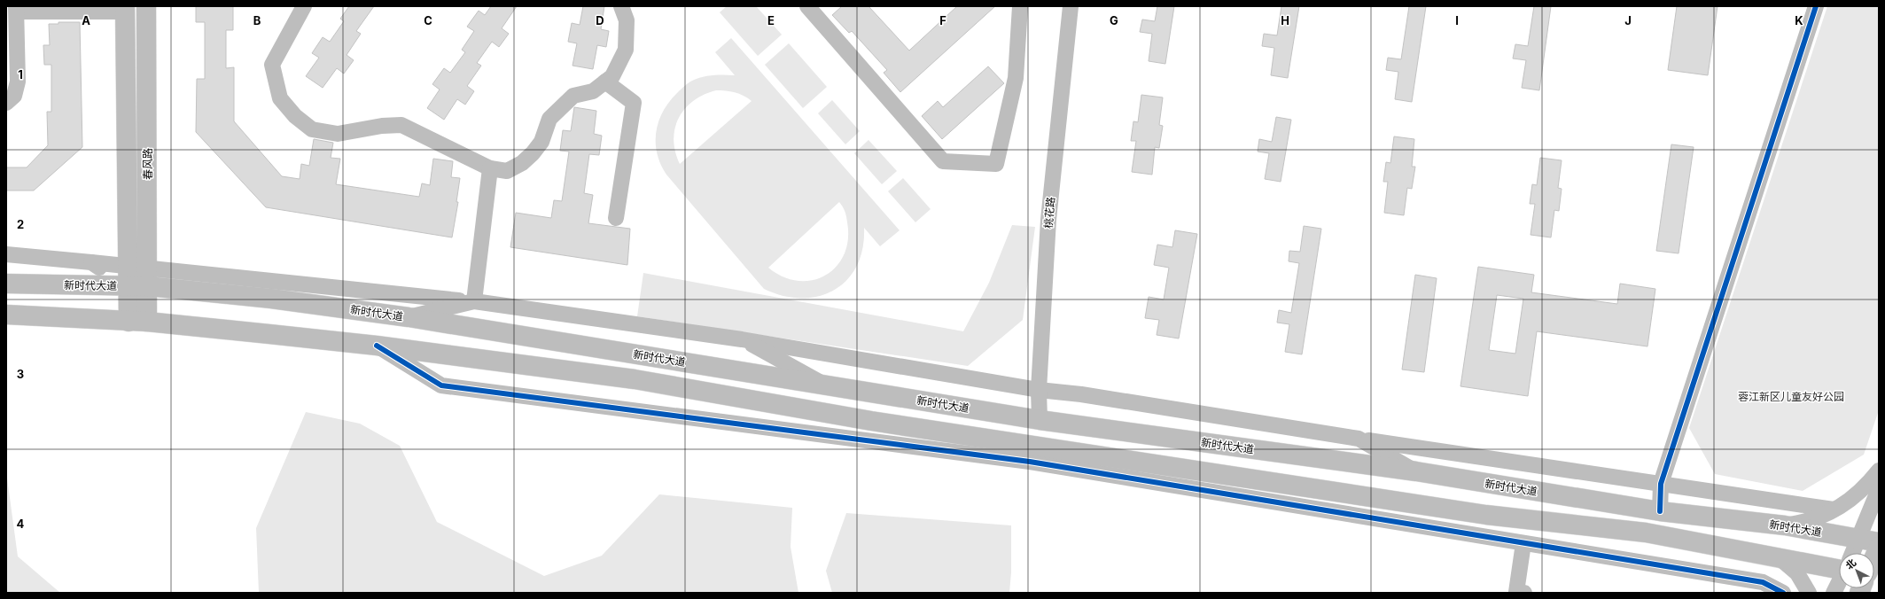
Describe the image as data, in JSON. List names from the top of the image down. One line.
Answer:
{"streets":{"main road":["春风路","新时代大道"],"street":["桃花路"]},"crossings":[["春风路","新时代大道"],["桃花路","新时代大道"]],"parks":["蓉江新区儿童友好公园"],"north":"top left","grid":{"columns":["A","B","C","D","E","F","G","H","I","J","K"],"rows":["1","2","3","4"]}}
